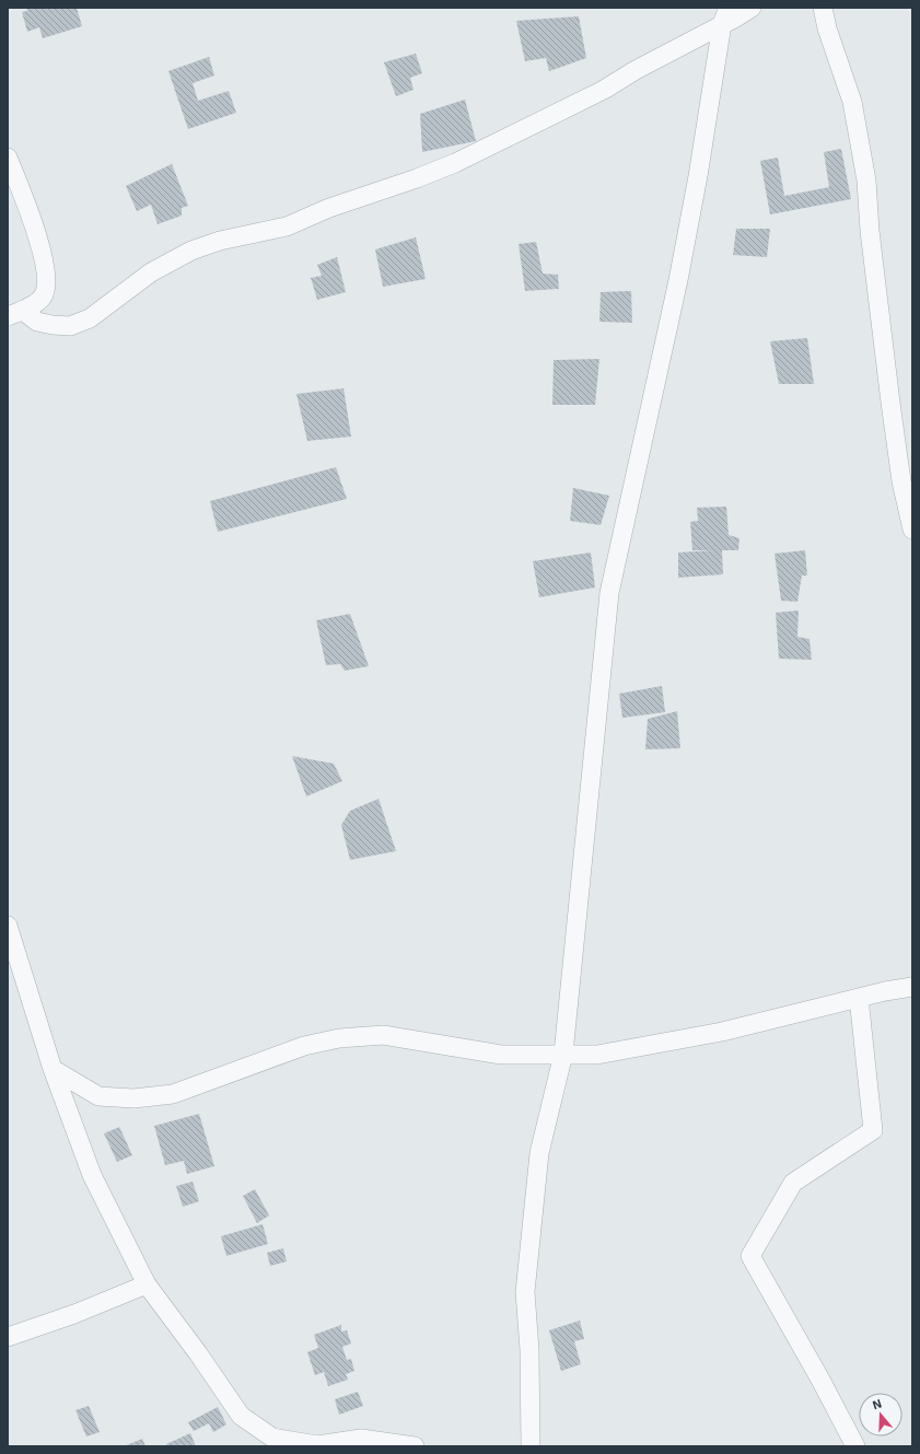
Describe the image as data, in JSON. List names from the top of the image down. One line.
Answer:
{"north":"top"}
